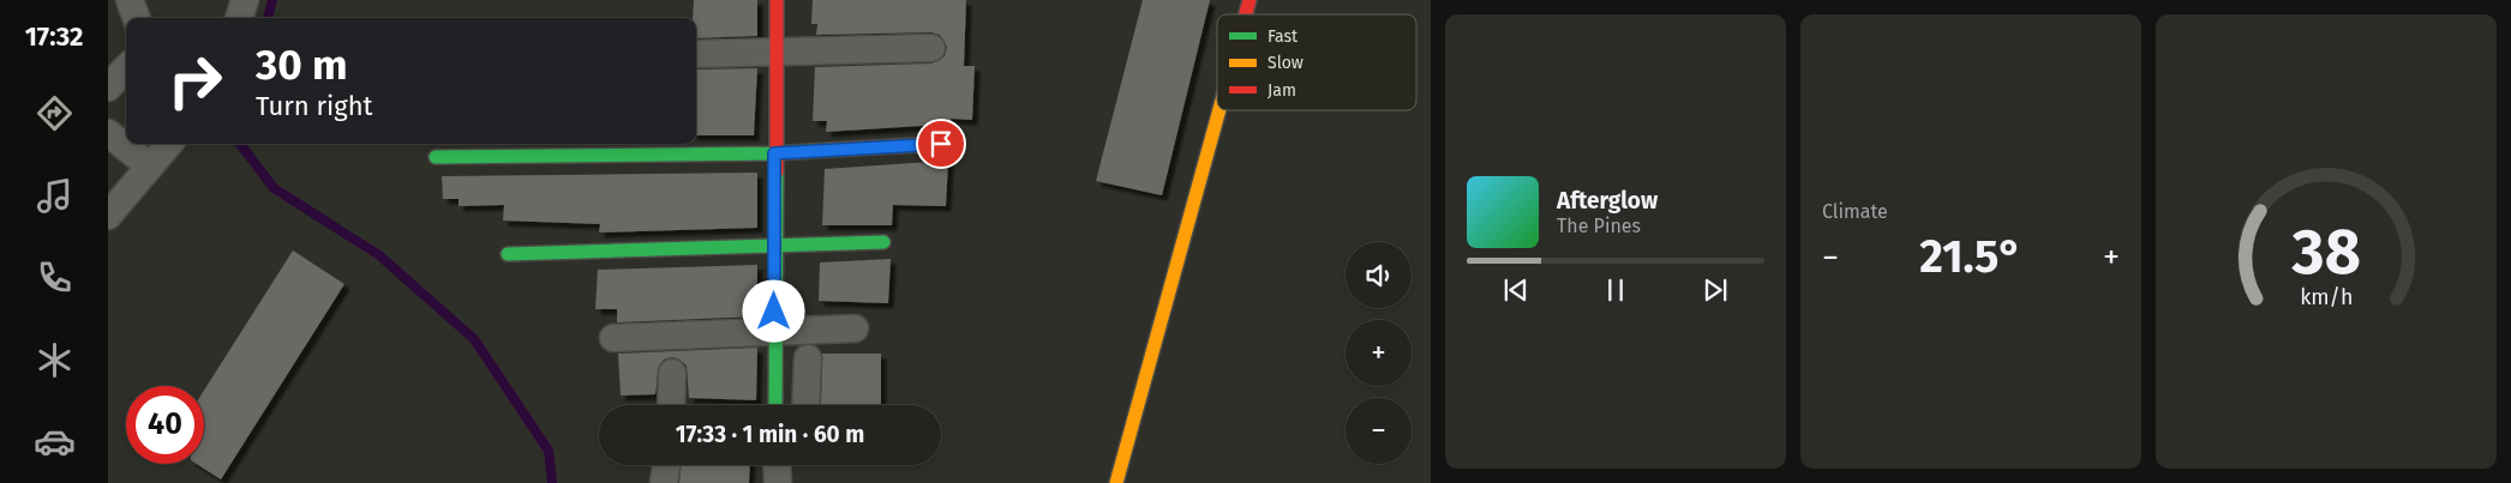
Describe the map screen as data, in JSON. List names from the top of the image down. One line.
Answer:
{"legend":["Fast","Slow","Jam"],"page":{"tabs":"17:32","tile":"Climate","turn":["30 m","Turn right"],"song":["Afterglow","The Pines"],"heat":["−","21.5°","+"],"map_buttons":["+","−"],"limit":"40","trip":"17:33 · 1 min · 60 m","gauge":["38","km/h"]}}
